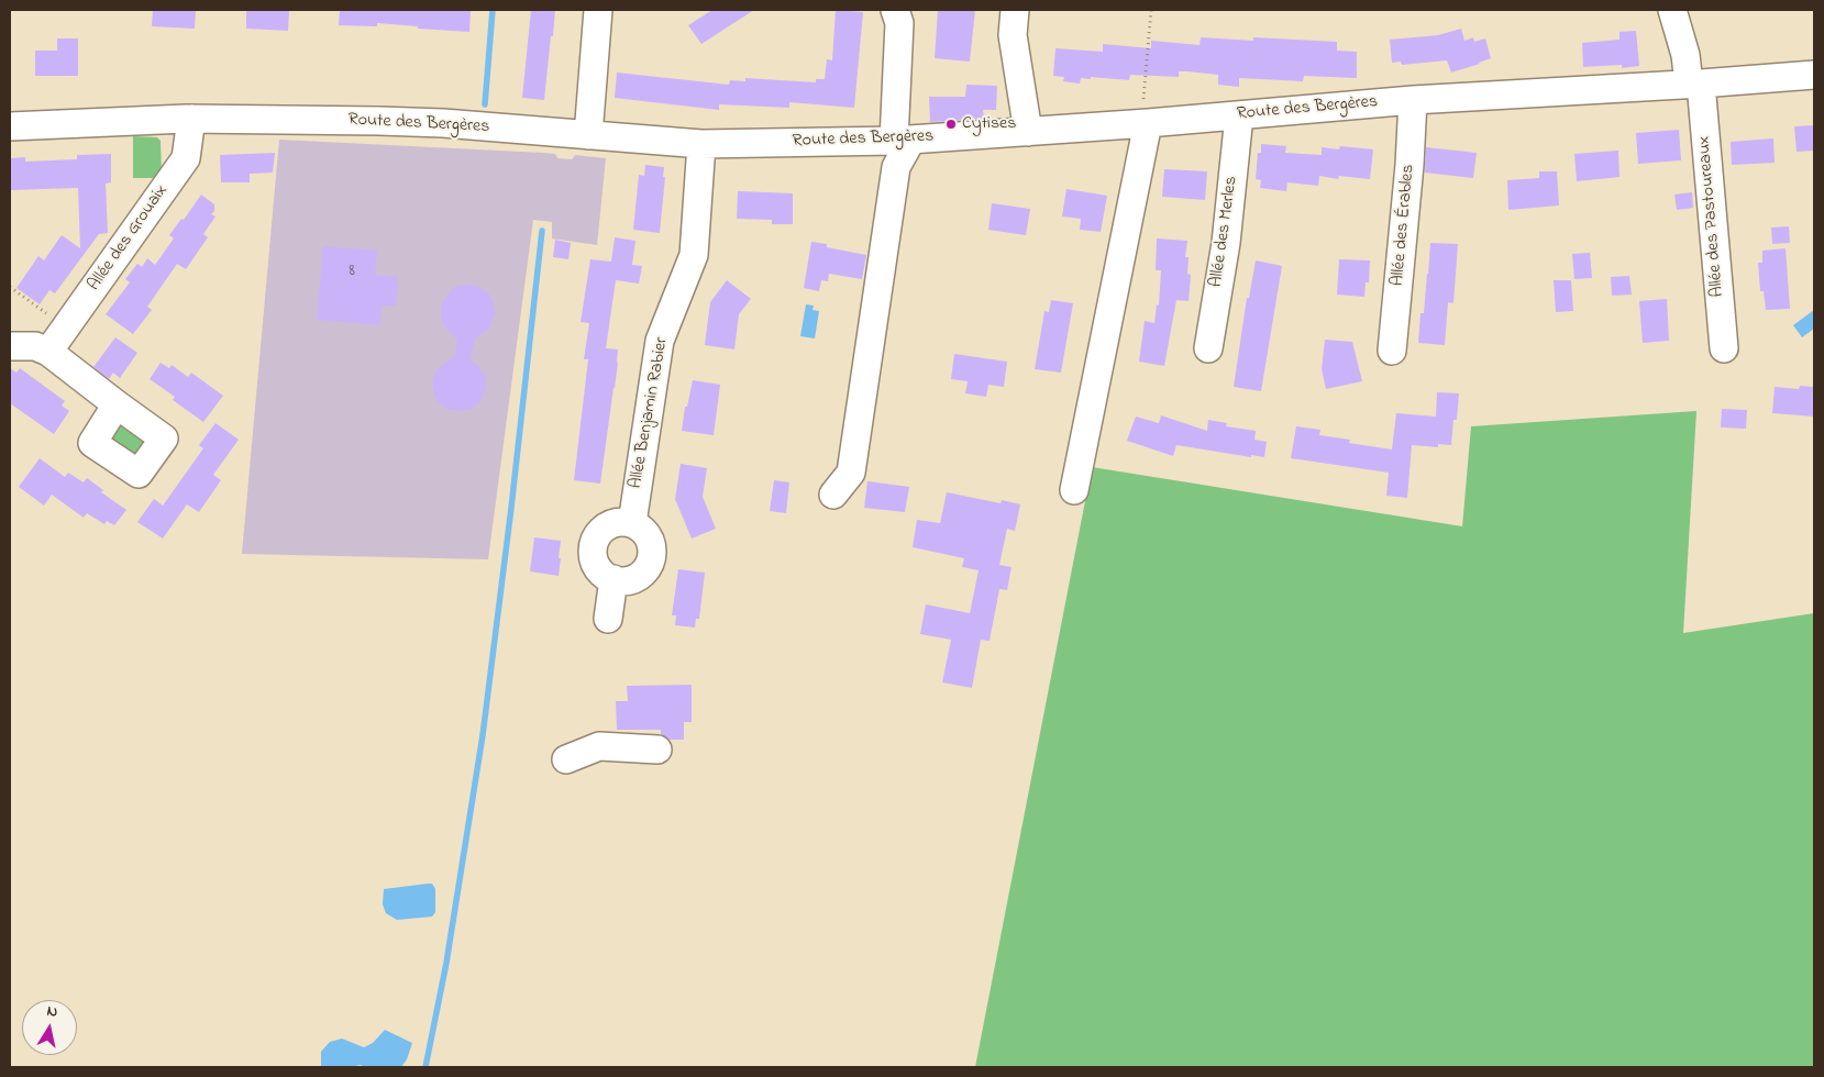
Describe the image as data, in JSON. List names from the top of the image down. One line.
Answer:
{"streets":{"street":["Route des Bergères","Allée des Pastoureaux","Allée des Érables","Allée des Merles","Allée des Grouaix","Allée Benjamin Rabier"]},"crossings":[["Route des Bergères","Allée des Pastoureaux"],["Route des Bergères","Allée des Érables"],["Route des Bergères","Allée des Merles"],["Route des Bergères","Allée des Grouaix"],["Route des Bergères","Allée Benjamin Rabier"]],"places":["Cytises"],"house_numbers":["8"],"north":"top"}
